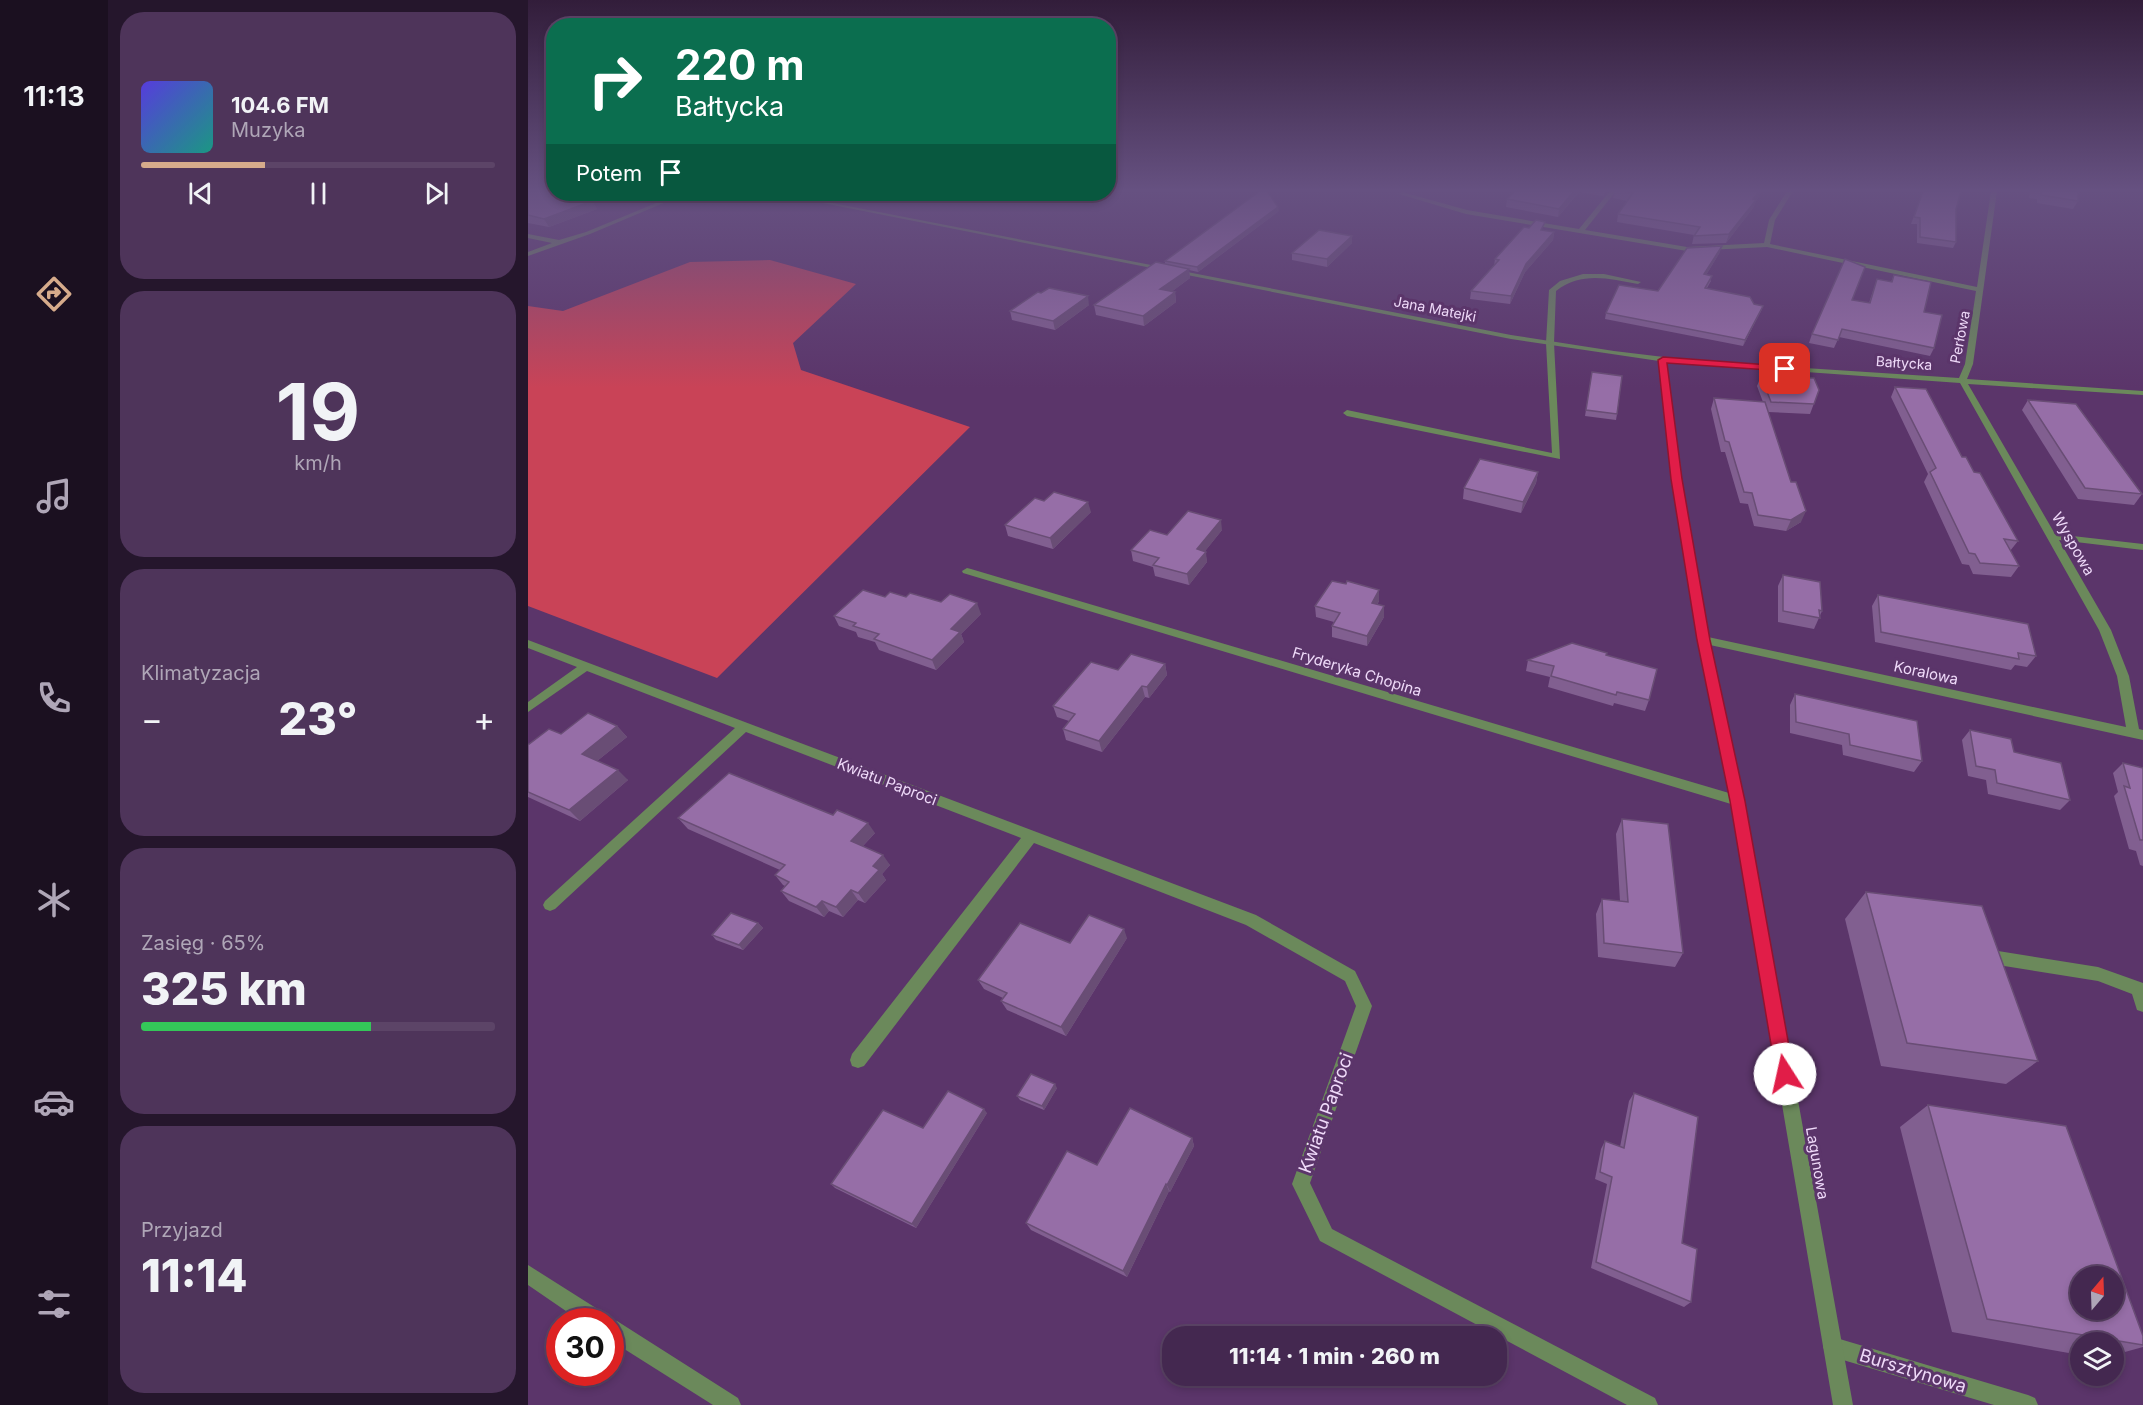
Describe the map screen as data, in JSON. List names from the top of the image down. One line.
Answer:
{"streets":{"street":["Jana Matejki","Perłowa","Bałtycka","Wyspowa","Fryderyka Chopina","Koralowa","Kwiatu Paproci","Lagunowa","Bursztynowa"]},"crossings":[["Jana Matejki","Bałtycka"],["Jana Matejki","Lagunowa"],["Perłowa","Bałtycka"],["Perłowa","Wyspowa"],["Bałtycka","Wyspowa"],["Bałtycka","Lagunowa"],["Wyspowa","Koralowa"],["Fryderyka Chopina","Lagunowa"],["Koralowa","Lagunowa"],["Lagunowa","Bursztynowa"]],"north":"top","page":{"tabs":"11:13","turn":["220 m","Bałtycka"],"song":["104.6 FM","Muzyka"],"then":"Potem","tile":[["19","km/h"],"Klimatyzacja",["Zasięg · 65%","325 km"],["Przyjazd","11:14"]],"heat":["−","23°","+"],"limit":"30","trip":"11:14 · 1 min · 260 m"}}
